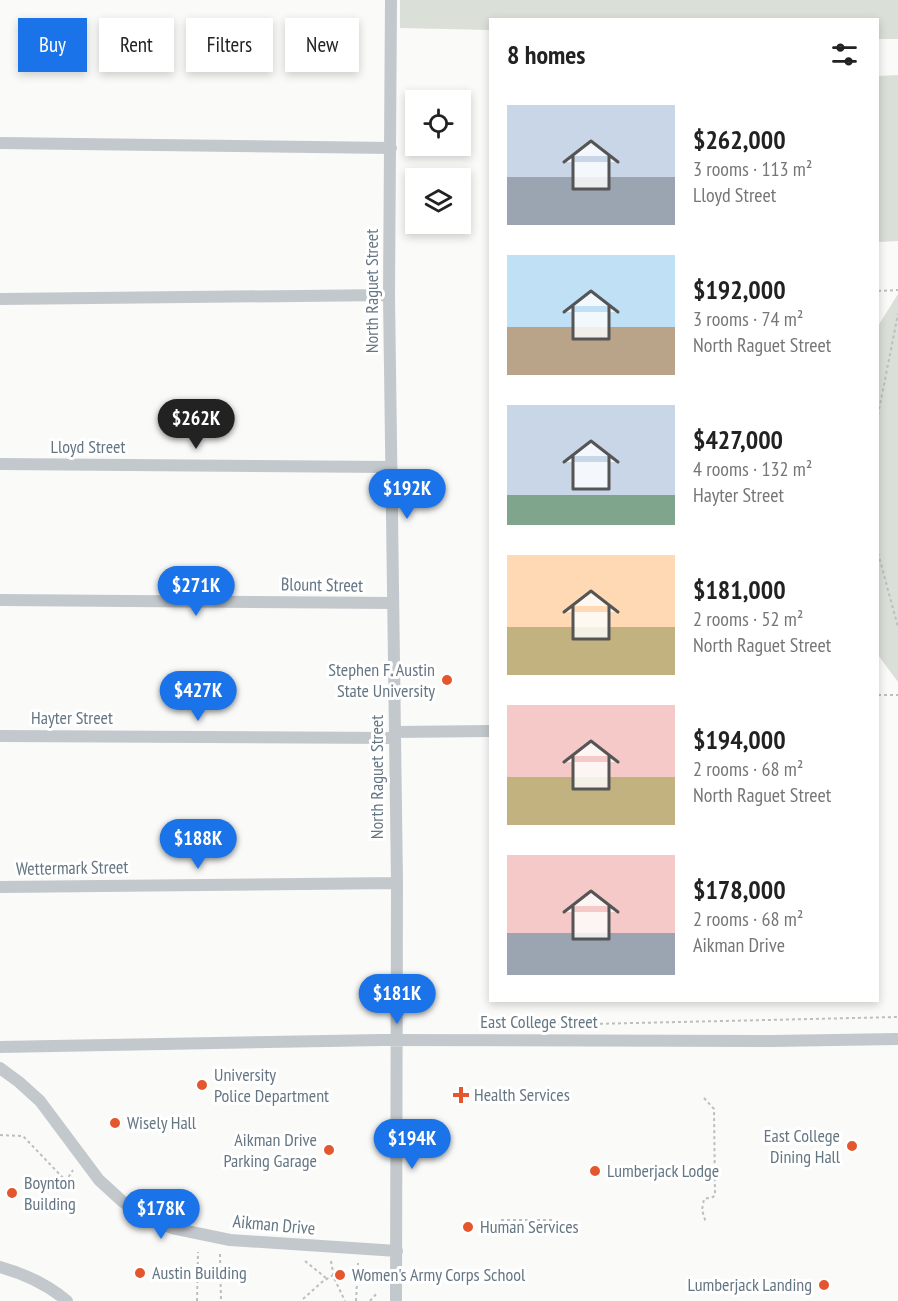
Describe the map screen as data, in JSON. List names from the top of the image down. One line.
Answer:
{"streets":{"street":["North Raguet Street","Lloyd Street","Blount Street","Hayter Street","Wettermark Street","East College Street","Aikman Drive"]},"crossings":[["North Raguet Street","Lloyd Street"],["North Raguet Street","Blount Street"],["North Raguet Street","Hayter Street"],["North Raguet Street","Wettermark Street"],["North Raguet Street","East College Street"],["North Raguet Street","Aikman Drive"]],"places":{"other":["Stephen F. Austin State University","University Police Department","Wisely Hall","East College Dining Hall","Aikman Drive Parking Garage","Lumberjack Lodge","Boynton Building","Human Services","Austin Building","Women's Army Corps School","Lumberjack Landing"],"health":["Health Services"]},"page":{"chip":["Buy","Rent","Filters","New"],"heading":"8 homes","list":[{"name":"$262,000","note":"3 rooms · 113 m² · Lloyd Street"},{"name":"$192,000","note":"3 rooms · 74 m² · North Raguet Street"},{"name":"$427,000","note":"4 rooms · 132 m² · Hayter Street"},{"name":"$181,000","note":"2 rooms · 52 m² · North Raguet Street"},{"name":"$194,000","note":"2 rooms · 68 m² · North Raguet Street"},{"name":"$178,000","note":"2 rooms · 68 m² · Aikman Drive"}],"price":["$262K","$192K","$271K","$427K","$188K","$181K","$194K","$178K"]}}
